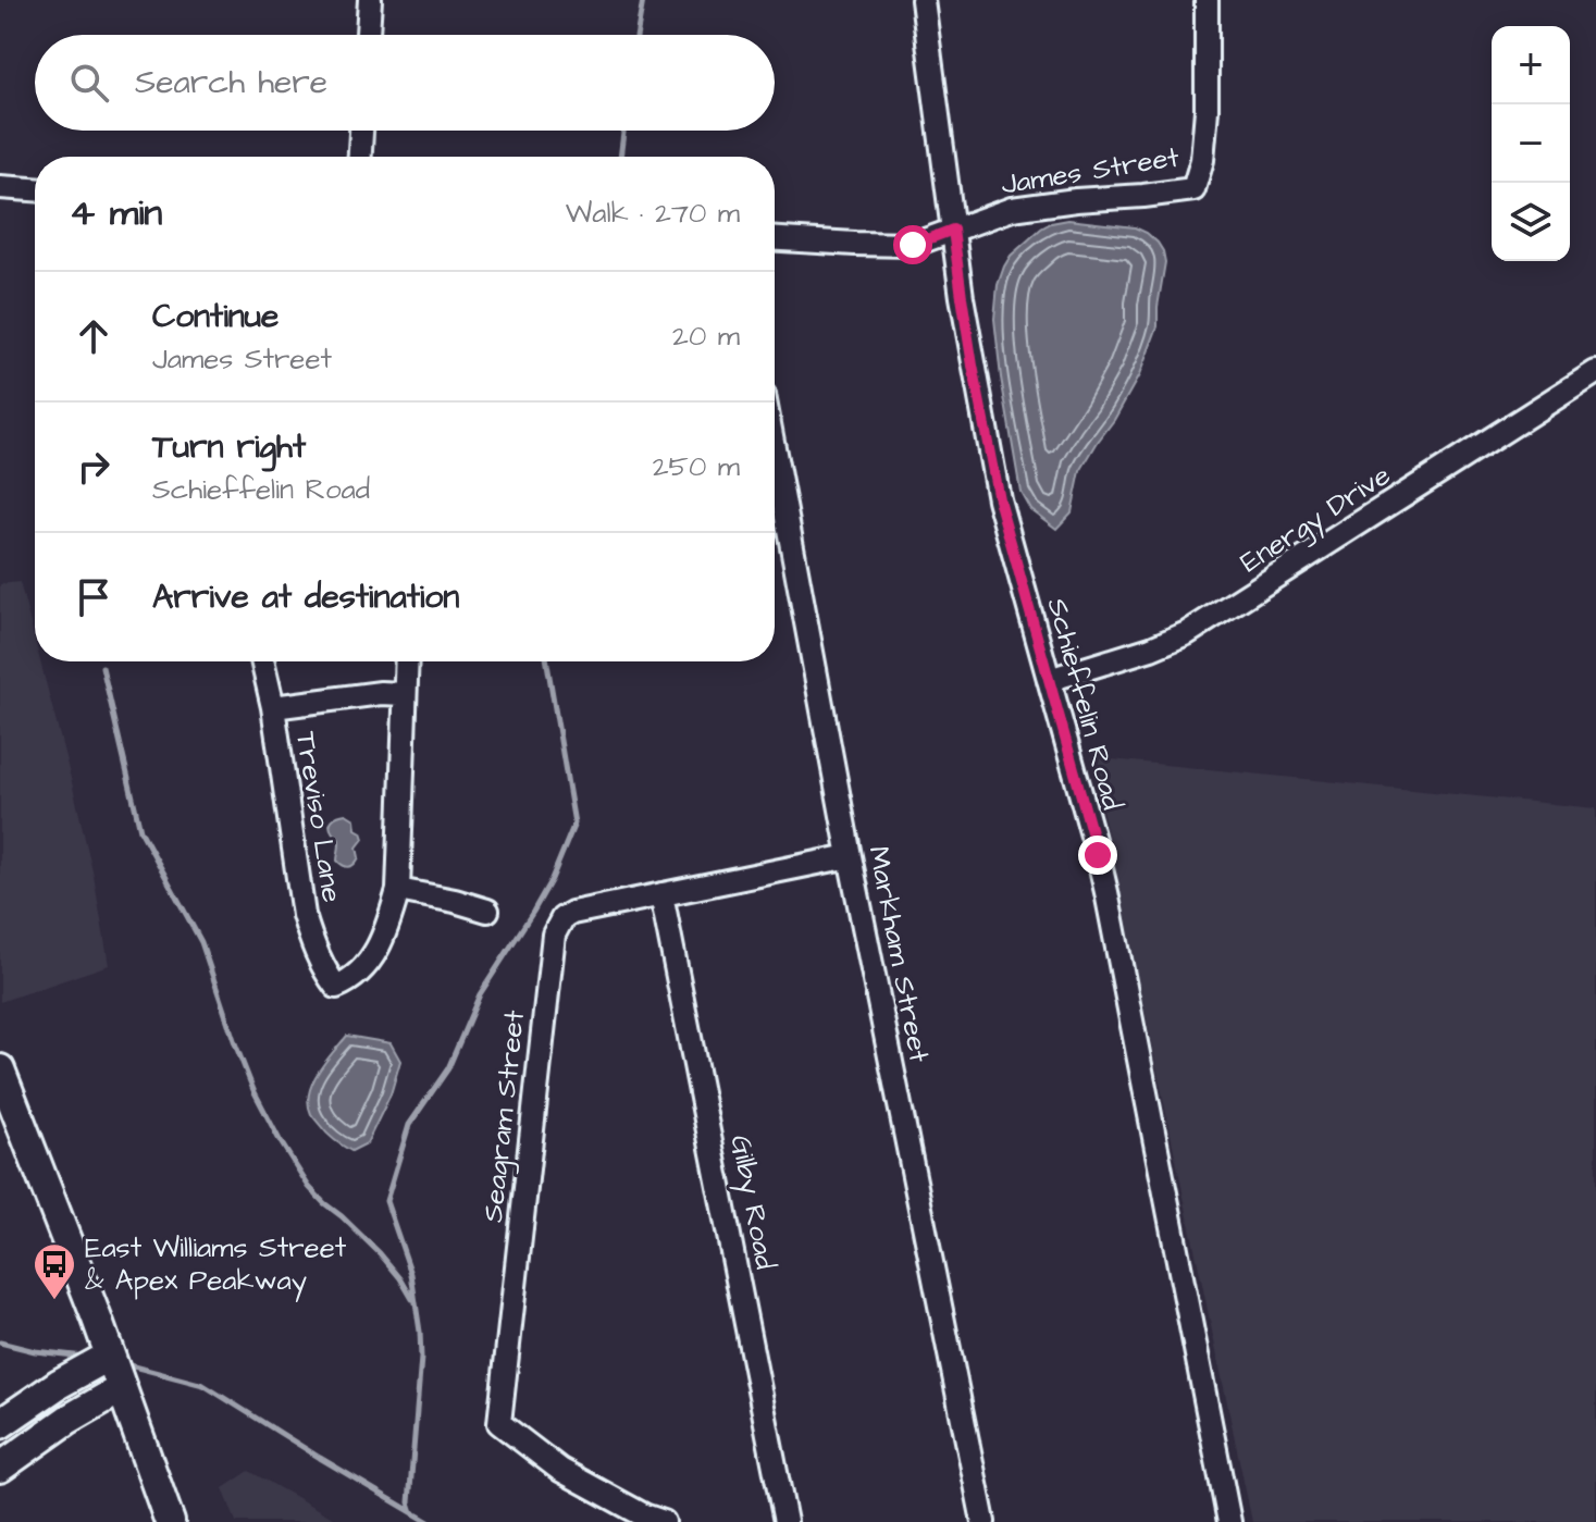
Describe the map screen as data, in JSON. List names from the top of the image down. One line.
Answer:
{"streets":{"street":["James Street","Energy Drive","Schieffelin Road","Treviso Lane","Markham Street","Seagram Street","Gilby Road"]},"crossings":[["James Street","Schieffelin Road"],["Energy Drive","Schieffelin Road"],["Markham Street","Seagram Street"],["Seagram Street","Gilby Road"]],"places":{"bus stop":["East Williams Street & Apex Peakway"]},"page":{"map_buttons":["+","−"],"search":"Search here","heading":["4 min","Walk · 270 m"],"list":[["Continue","James Street","20 m"],["Turn right","Schieffelin Road","250 m"],"Arrive at destination"]}}
